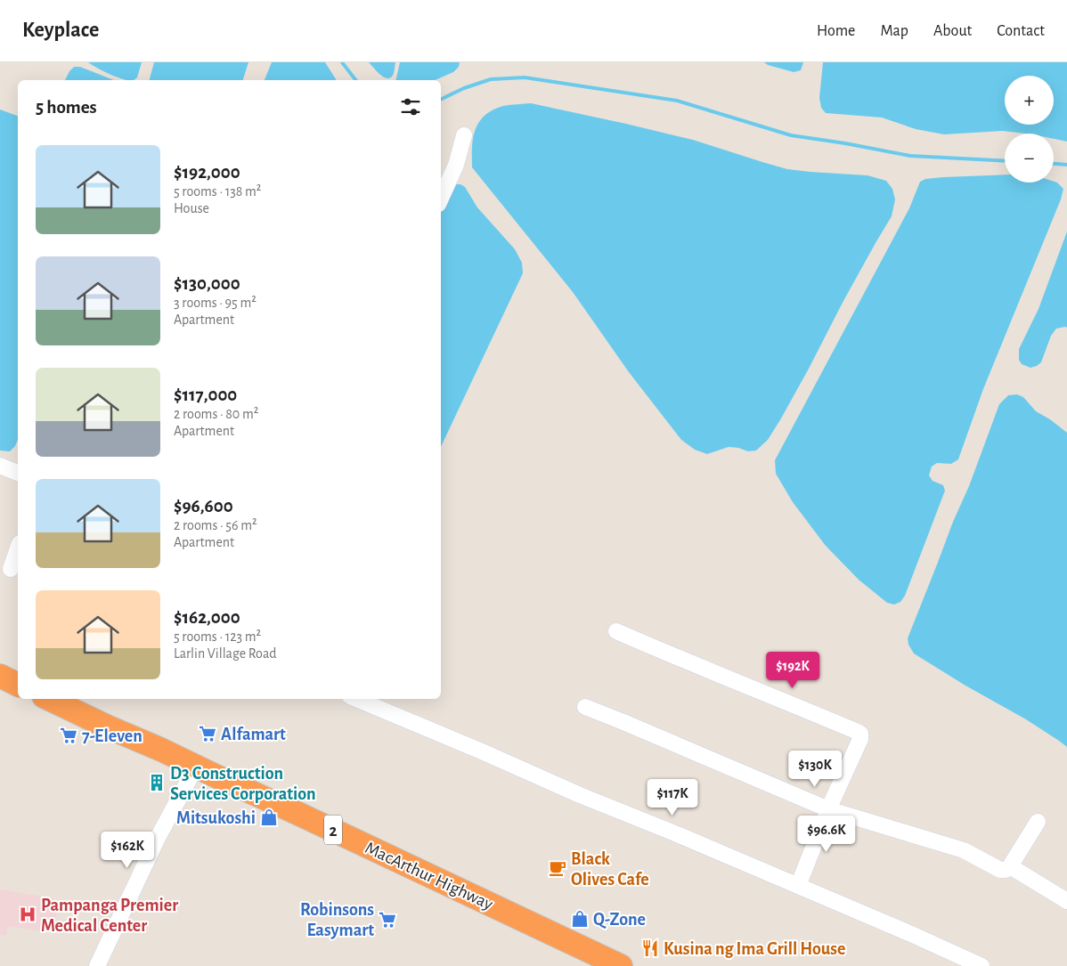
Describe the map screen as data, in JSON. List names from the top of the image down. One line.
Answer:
{"streets":{"highway":["2","MacArthur Highway"]},"places":{"supermarket":["Alfamart","7-Eleven","Robinsons Easymart"],"building":["D3 Construction Services Corporation"],"shop":["Mitsukoshi","Q-Zone"],"cafe":["Black Olives Cafe"],"hospital":["Pampanga Premier Medical Center"],"restaurant":["Kusina ng Ima Grill House"]},"page":{"header":"Keyplace","nav":["Home","Map","About","Contact"],"map_buttons":["+","−"],"heading":"5 homes","list":[{"name":"$192,000","note":"5 rooms · 138 m² · House"},{"name":"$130,000","note":"3 rooms · 95 m² · Apartment"},{"name":"$117,000","note":"2 rooms · 80 m² · Apartment"},{"name":"$96,600","note":"2 rooms · 56 m² · Apartment"},{"name":"$162,000","note":"5 rooms · 123 m² · Larlin Village Road"}],"price":["$192K","$130K","$117K","$96.6K","$162K"]}}
